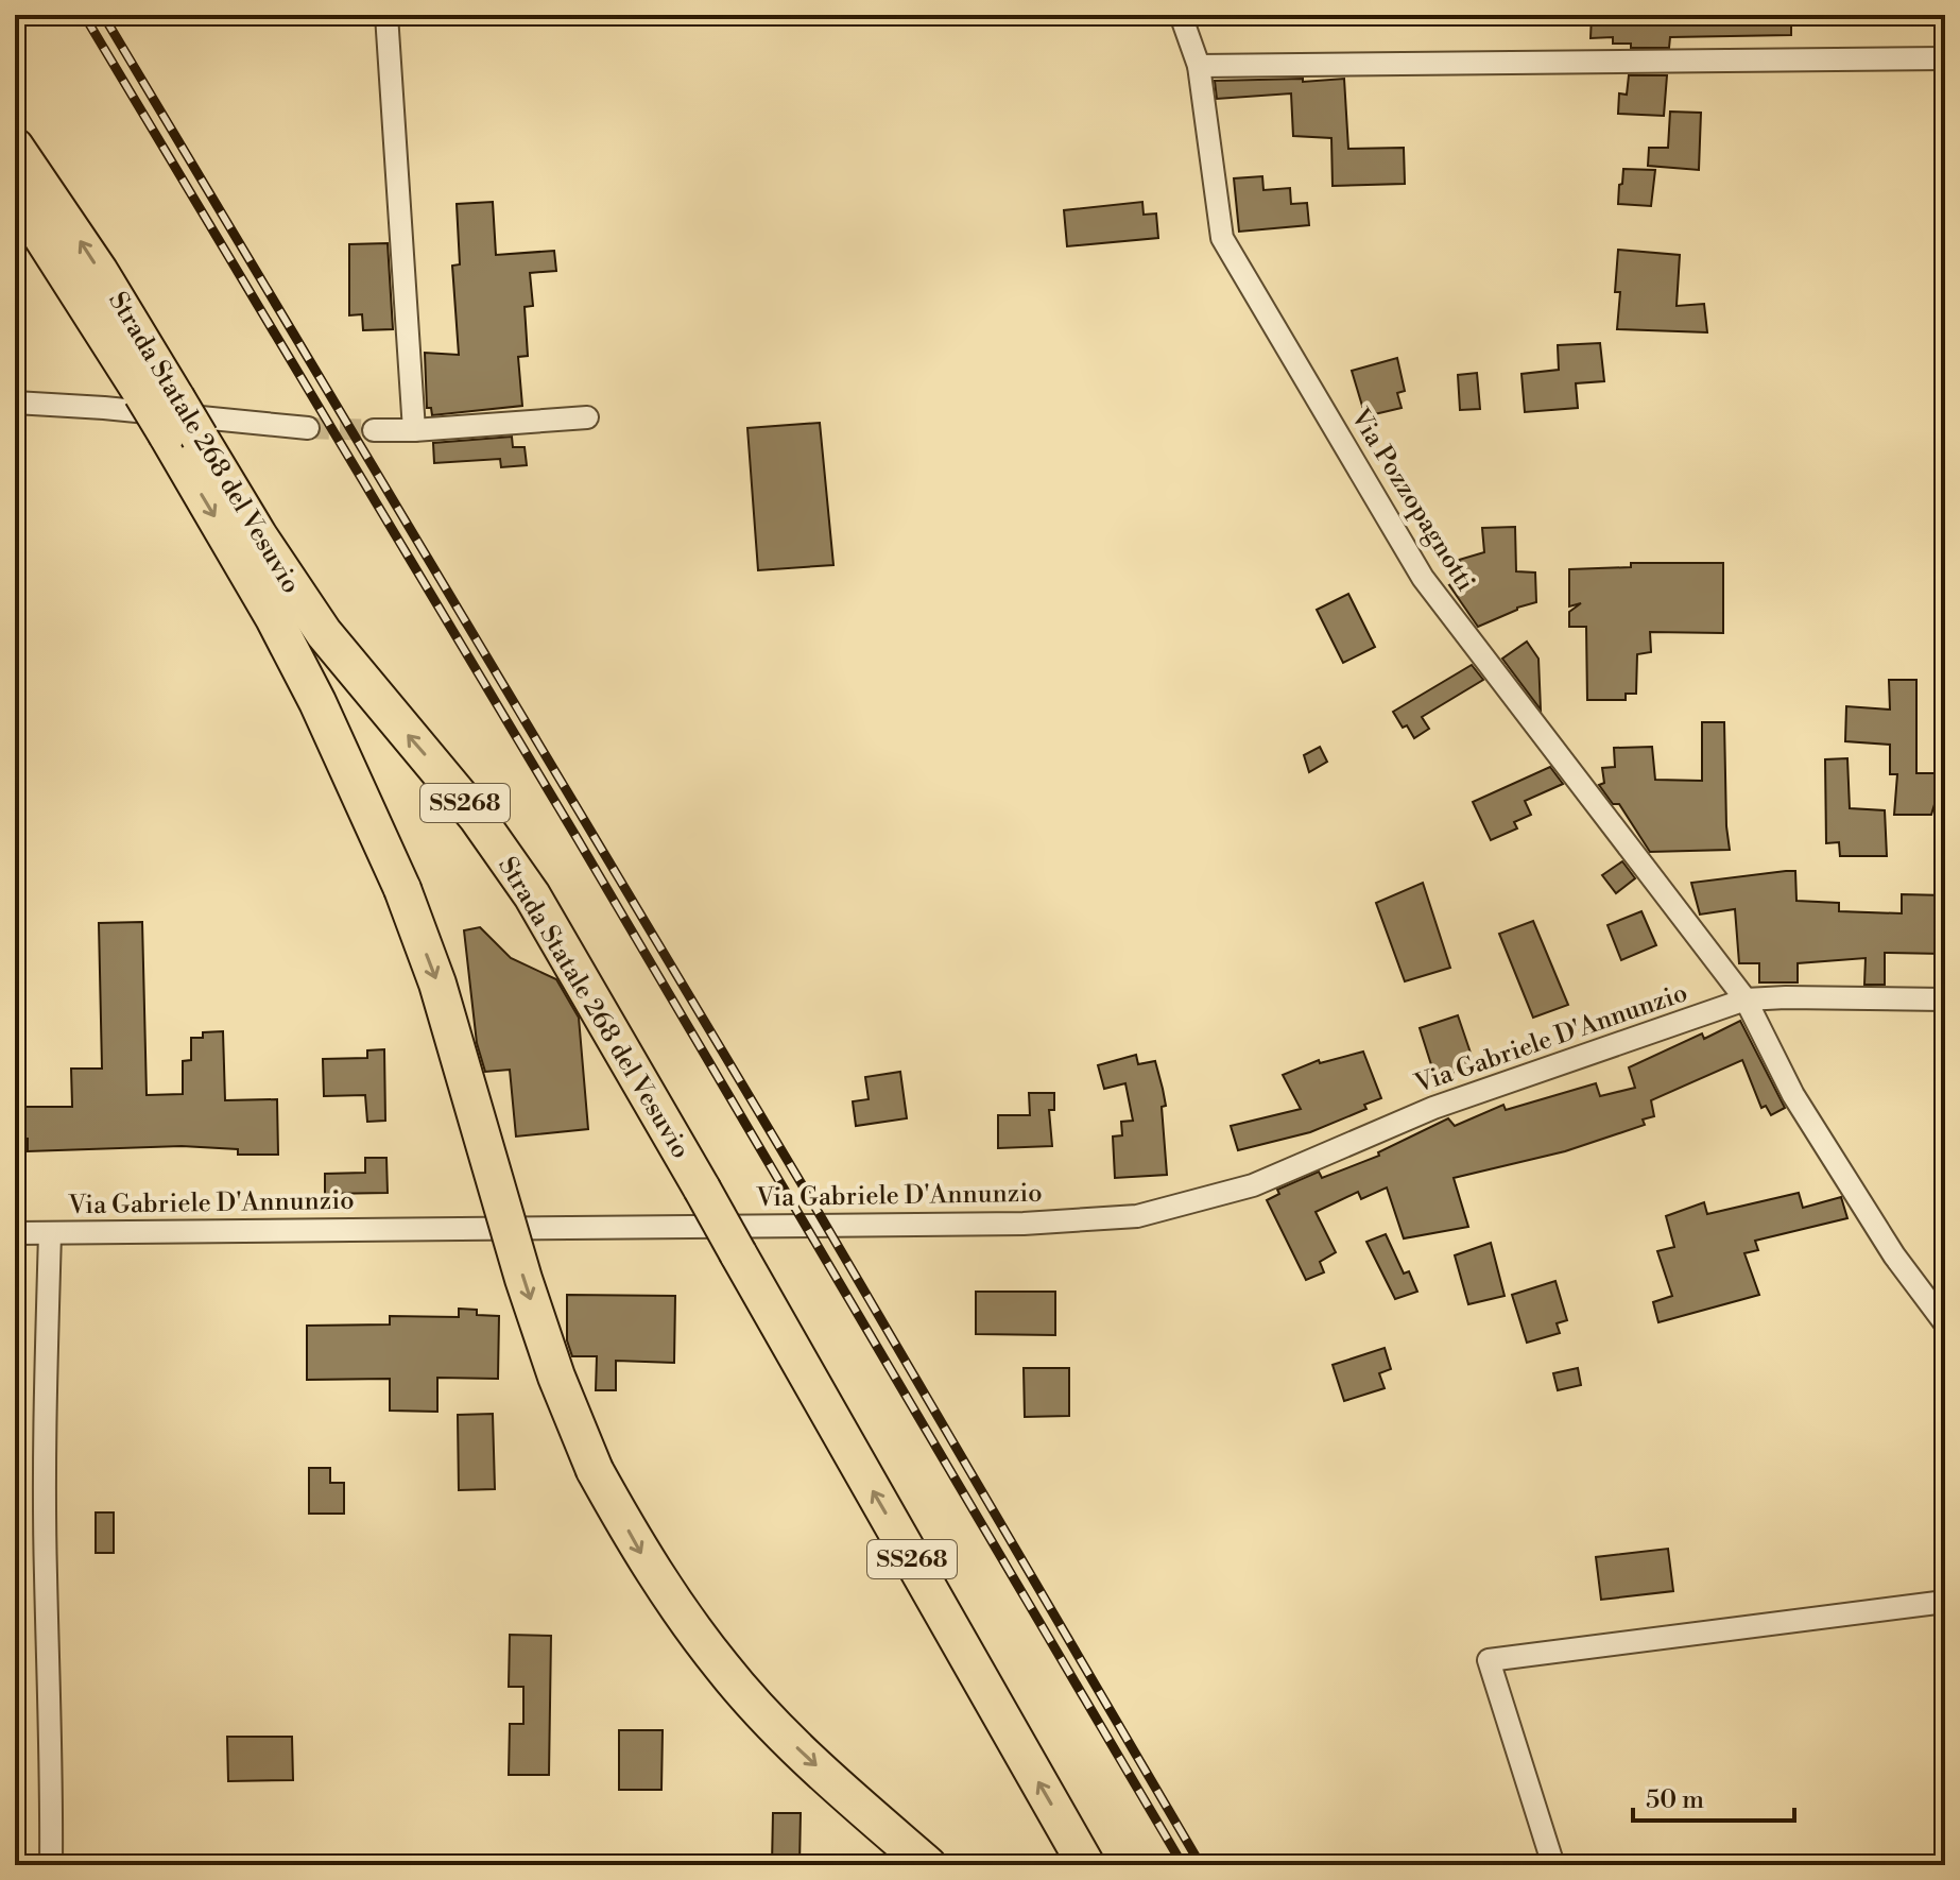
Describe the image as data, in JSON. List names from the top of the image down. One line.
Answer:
{"streets":{"highway":["Strada Statale 268 del Vesuvio","SS268"],"street":["Via Pozzopagnotti","Via Gabriele D'Annunzio"]},"crossings":[["Via Pozzopagnotti","Via Gabriele D'Annunzio"]],"scale_bar":"50 m"}
